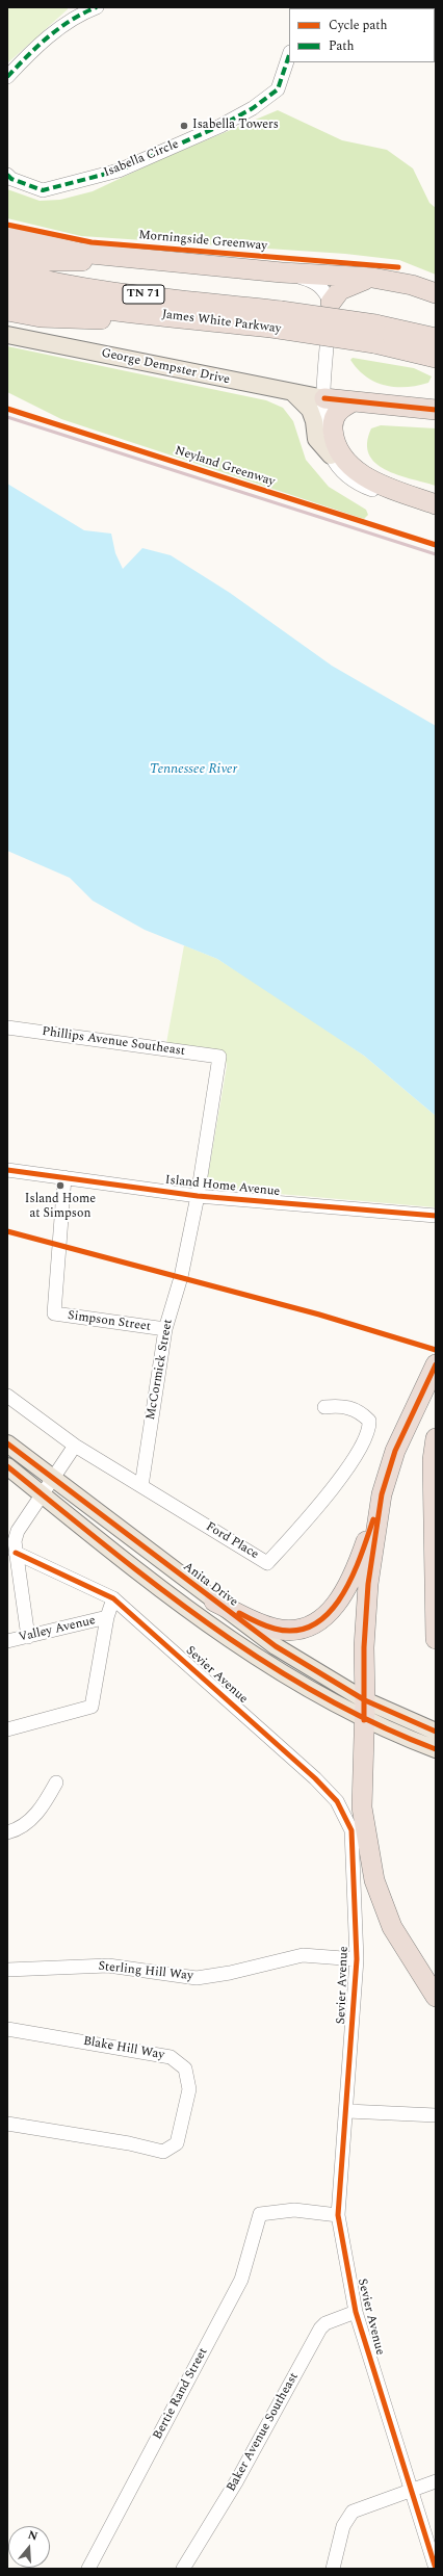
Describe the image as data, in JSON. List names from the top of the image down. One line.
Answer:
{"streets":{"highway":["TN 71","James White Parkway"],"main road":["George Dempster Drive","Anita Drive"],"street":["Isabella Circle","Phillips Avenue Southeast","Island Home Avenue","Simpson Street","McCormick Street","Ford Place","Valley Avenue","Sevier Avenue","Sterling Hill Way","Blake Hill Way","Bertie Rand Street","Baker Avenue Southeast"],"cycle path":["Morningside Greenway","Neyland Greenway"]},"crossings":[["Phillips Avenue Southeast","McCormick Street"],["Island Home Avenue","Simpson Street"],["Island Home Avenue","McCormick Street"],["Simpson Street","McCormick Street"],["McCormick Street","Ford Place"],["Sevier Avenue","Sterling Hill Way"],["Sevier Avenue","Bertie Rand Street"],["Sevier Avenue","Baker Avenue Southeast"]],"water":["Tennessee River"],"places":["Isabella Towers","Island Home at Simpson"],"legend":["Cycle path","Path"],"north":"top"}
